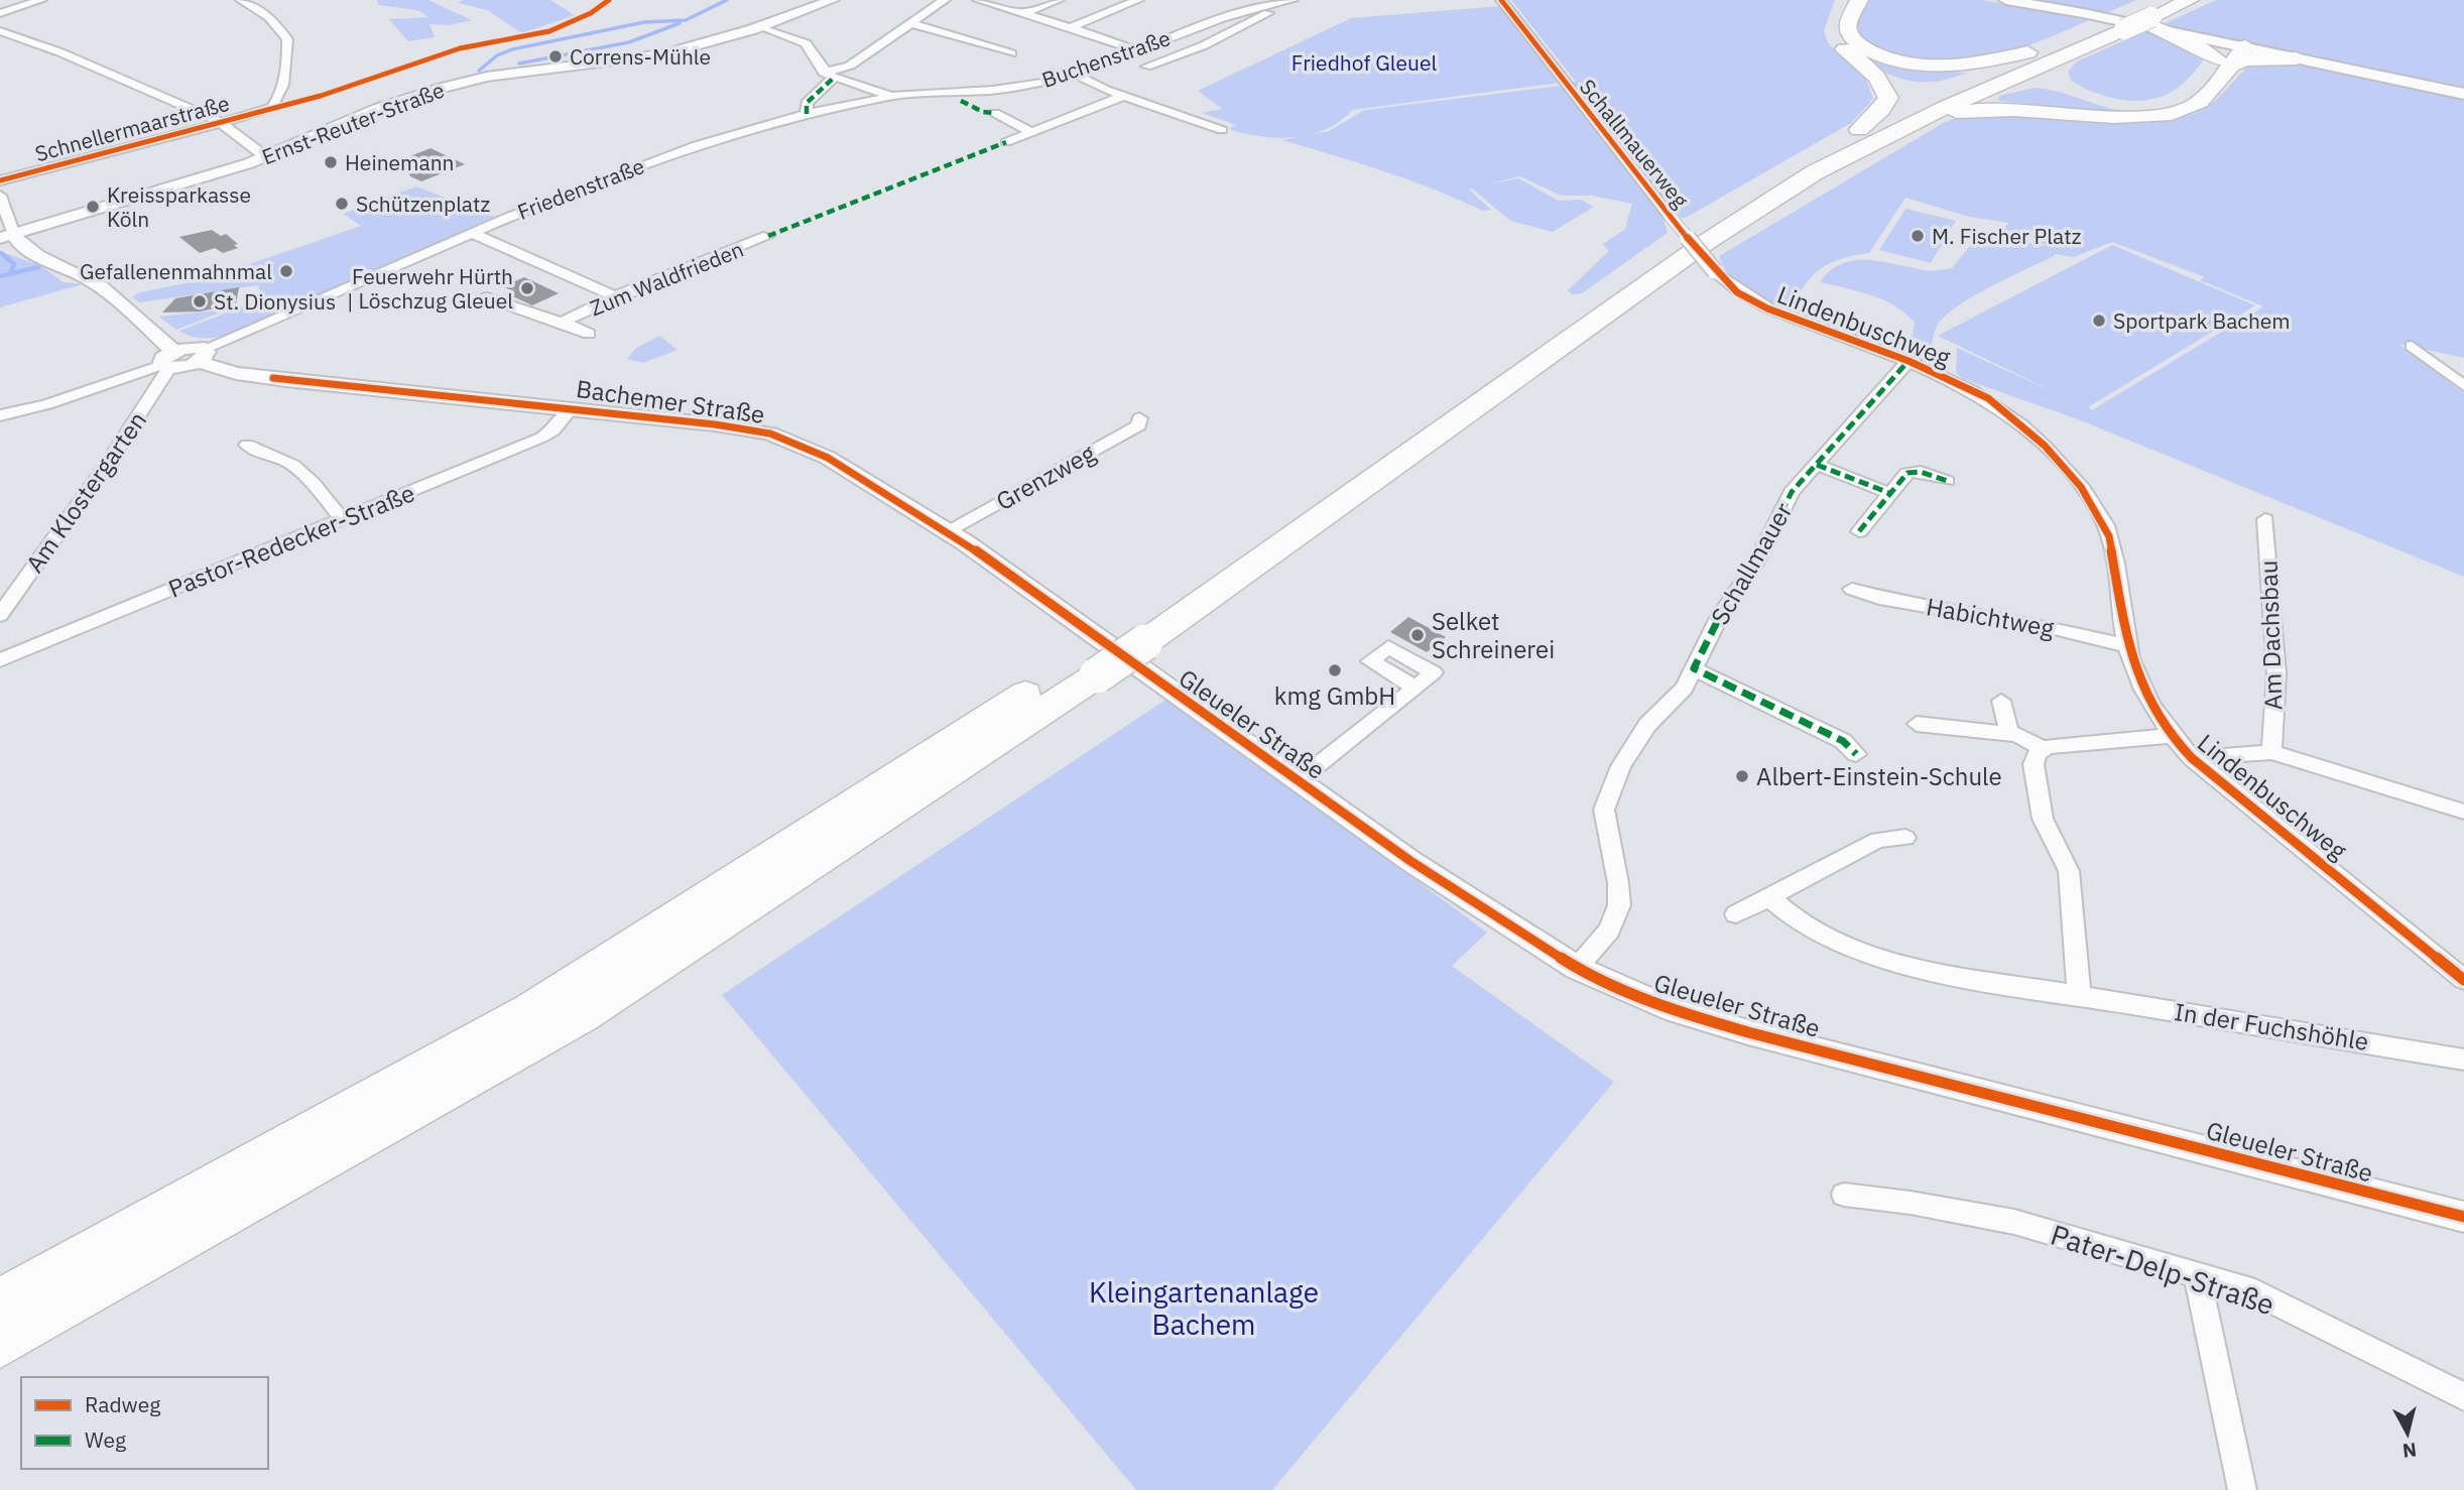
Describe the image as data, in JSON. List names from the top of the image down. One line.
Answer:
{"streets":{"street":["Buchenstraße","Ernst-Reuter-Straße","Schnellermaarstraße","Schallmauerweg","Friedenstraße","Zum Waldfrieden","Lindenbuschweg","Bachemer Straße","Grenzweg","Am Klostergarten","Pastor-Redecker-Straße","Schallmauer","Habichtweg","Am Dachsbau","Gleueler Straße","In der Fuchshöhle","Pater-Delp-Straße"]},"crossings":[["Buchenstraße","Friedenstraße"],["Schallmauerweg","Lindenbuschweg"],["Friedenstraße","Bachemer Straße"],["Lindenbuschweg","Schallmauer"],["Lindenbuschweg","Habichtweg"],["Bachemer Straße","Grenzweg"],["Bachemer Straße","Pastor-Redecker-Straße"],["Bachemer Straße","Gleueler Straße"],["Schallmauer","Gleueler Straße"]],"parks":["Friedhof Gleuel","Kleingartenanlage Bachem"],"places":["Correns-Mühle","Heinemann","Schützenplatz","Kreissparkasse Köln","M. Fischer Platz","Gefallenenmahnmal","Feuerwehr Hürth | Löschzug Gleuel","St. Dionysius","Sportpark Bachem","Selket Schreinerei","kmg GmbH","Albert-Einstein-Schule"],"legend":["Radweg","Weg"],"north":"bottom"}
